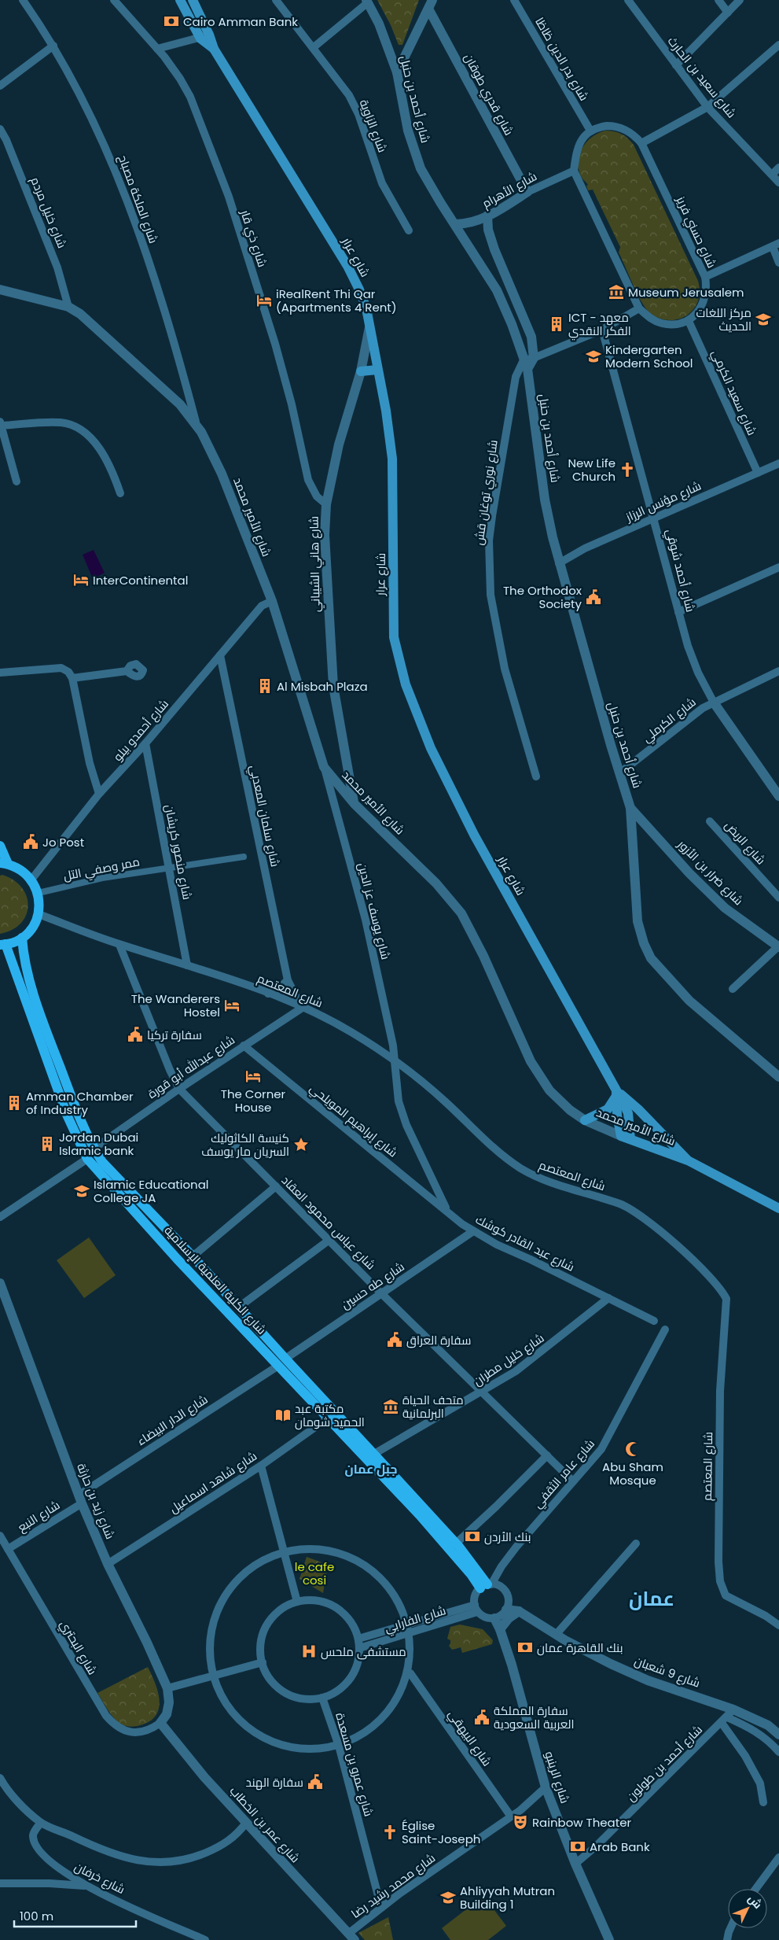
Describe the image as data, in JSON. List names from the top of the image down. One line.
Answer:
{"streets":{"main road":["شارع عرار","شارع الأمير محمد","شارع الكلية العلمية الإسلامية"],"street":["شارع بدر الدين ظاظا","شارع سعيد بن الحارث","شارع قدري طوقان","شارع أحمد بن حنبل","شارع الزاوية","شارع الأهرام","شارع الملكة مصباح","شارع خليل مردم","شارع حسني فريز","شارع ذي قار","شارع سعيد الكرمي","شارع نوري توغان قش","شارع مؤنس الرزاز","شارع هاني الشيباني","شارع أحمد شوقي","شارع الكرملي","شارع أحمدو بيلو","شارع سلمان المعدبي","شارع الربض","شارع منصور كريشان","ممر وصفي التل","شارع ضرار بن الأزور","شارع يوسف عز الدين","شارع المعتصم","شارع عبدالله أبو قورة","شارع إبراهيم المويلحي","شارع عباس محمود العقاد","شارع عبد القادر كوشك","شارع طه حسين","شارع خليل مطران","شارع الدار البيضاء","شارع عامر الثقفي","شارع شاهد اسماعيل","شارع زيد بن حارثة","شارع النبع","شارع الفارابي","شارع البحتري","شارع 9 شعبان","شارع البيهقي","شارع أحمد بن طولون","شارع عمرو بن مسعدة","شارع الرينبو","شارع عمر بن الخطاب","شارع خرفان","شارع محمد رشيد رضا"]},"crossings":[["شارع بدر الدين ظاظا","شارع حسني فريز"],["شارع قدري طوقان","شارع الأهرام"],["شارع أحمد بن حنبل","شارع الأهرام"],["شارع أحمد بن حنبل","شارع نوري توغان قش"],["شارع أحمد بن حنبل","شارع مؤنس الرزاز"],["شارع أحمد بن حنبل","شارع الكرملي"],["شارع أحمد بن حنبل","شارع ضرار بن الأزور"],["شارع الملكة مصباح","شارع الأمير محمد"],["شارع خليل مردم","شارع الأمير محمد"],["شارع حسني فريز","شارع سعيد الكرمي"],["شارع ذي قار","شارع هاني الشيباني"],["شارع عرار","شارع الأمير محمد"],["شارع عرار","شارع هاني الشيباني"],["شارع سعيد الكرمي","شارع مؤنس الرزاز"],["شارع مؤنس الرزاز","شارع أحمد شوقي"],["شارع الأمير محمد","شارع هاني الشيباني"],["شارع الأمير محمد","شارع أحمدو بيلو"],["شارع الأمير محمد","شارع يوسف عز الدين"],["شارع أحمد شوقي","شارع الكرملي"],["شارع أحمدو بيلو","شارع سلمان المعدبي"],["شارع أحمدو بيلو","شارع منصور كريشان"],["شارع سلمان المعدبي","شارع المعتصم"],["شارع سلمان المعدبي","شارع عبدالله أبو قورة"],["شارع منصور كريشان","ممر وصفي التل"],["شارع منصور كريشان","شارع المعتصم"],["شارع يوسف عز الدين","شارع المعتصم"],["شارع يوسف عز الدين","شارع عبد القادر كوشك"],["شارع المعتصم","شارع عبدالله أبو قورة"],["شارع المعتصم","شارع عباس محمود العقاد"],["شارع المعتصم","شارع عبد القادر كوشك"],["شارع عبدالله أبو قورة","شارع إبراهيم المويلحي"],["شارع عبدالله أبو قورة","شارع عباس محمود العقاد"],["شارع عبدالله أبو قورة","شارع الكلية العلمية الإسلامية"],["شارع إبراهيم المويلحي","شارع عبد القادر كوشك"],["شارع عباس محمود العقاد","شارع طه حسين"],["شارع عباس محمود العقاد","شارع خليل مطران"],["شارع عباس محمود العقاد","شارع عامر الثقفي"],["شارع عبد القادر كوشك","شارع طه حسين"],["شارع عبد القادر كوشك","شارع خليل مطران"],["شارع الكلية العلمية الإسلامية","شارع طه حسين"],["شارع الكلية العلمية الإسلامية","شارع خليل مطران"],["شارع الكلية العلمية الإسلامية","شارع الدار البيضاء"],["شارع الكلية العلمية الإسلامية","شارع عامر الثقفي"],["شارع الكلية العلمية الإسلامية","شارع شاهد اسماعيل"],["شارع الكلية العلمية الإسلامية","شارع الفارابي"],["شارع الكلية العلمية الإسلامية","شارع 9 شعبان"],["شارع الكلية العلمية الإسلامية","شارع الرينبو"],["شارع طه حسين","شارع الدار البيضاء"],["شارع الدار البيضاء","شارع زيد بن حارثة"],["شارع الدار البيضاء","شارع النبع"],["شارع عامر الثقفي","شارع الفارابي"],["شارع عامر الثقفي","شارع 9 شعبان"],["شارع عامر الثقفي","شارع الرينبو"],["شارع شاهد اسماعيل","شارع زيد بن حارثة"],["شارع زيد بن حارثة","شارع النبع"],["شارع زيد بن حارثة","شارع البحتري"],["شارع زيد بن حارثة","شارع عمر بن الخطاب"],["شارع النبع","شارع البحتري"],["شارع الفارابي","شارع 9 شعبان"],["شارع الفارابي","شارع عمرو بن مسعدة"],["شارع الفارابي","شارع الرينبو"],["شارع البحتري","شارع عمر بن الخطاب"],["شارع 9 شعبان","شارع أحمد بن طولون"],["شارع 9 شعبان","شارع الرينبو"],["شارع البيهقي","شارع محمد رشيد رضا"],["شارع أحمد بن طولون","شارع الرينبو"],["شارع عمرو بن مسعدة","شارع محمد رشيد رضا"],["شارع الرينبو","شارع محمد رشيد رضا"],["شارع عمر بن الخطاب","شارع محمد رشيد رضا"]],"districts":["جبل عمان","عمان"],"parks":["le cafe cosi"],"places":{"bank":["Cairo Amman Bank","بنك الأردن","بنك القاهرة عمان","Arab Bank"],"museum":["Museum Jerusalem","متحف الحياة البرلمانية"],"hotel":["iRealRent Thi Qar (Apartments 4 Rent)","InterContinental","The Wanderers Hostel","The Corner House"],"school or university":["مركز اللغات الحديث","Kindergarten Modern School","Islamic Educational College JA","Ahliyyah Mutran Building 1"],"building":["ICT - معهد الفكر النقدي","Al Misbah Plaza","Amman Chamber of Industry","Jordan Dubai Islamic bank"],"church":["New Life Church","Église Saint-Joseph"],"public building":["The Orthodox Society","Jo Post","سفارة تركيا","سفارة العراق","سفارة المملكة العربية السعودية","سفارة الهند"],"place":["كنيسة الكاثوليك السريان مار يوسف"],"library":["مكتبة عبد الحميد شومان"],"mosque":["Abu Sham Mosque"],"hospital":["مستشفى ملحس"],"theatre":["Rainbow Theater"]},"scale_bar":"100 m","north":"top right"}
